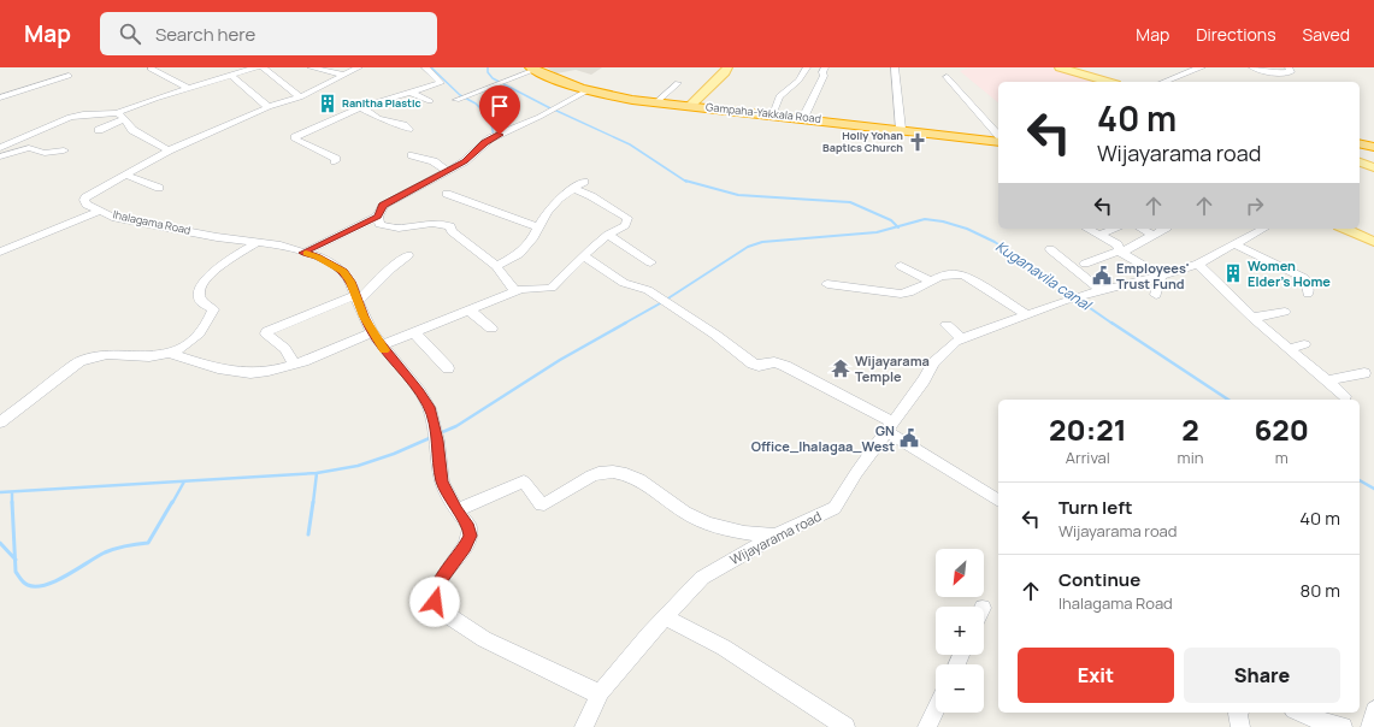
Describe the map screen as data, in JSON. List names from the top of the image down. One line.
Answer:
{"streets":{"highway":["Gampaha-Yakkala Road"],"street":["Ihalagama Road","Wijayarama road"]},"water":["Kuganavila canal"],"places":{"building":["Ranitha Plastic","Women Elder's Home"],"church":["Holly Yohan Baptics Church"],"public building":["Employees' Trust Fund","GN Office_Ihalagaa_West"],"temple":["Wijayarama Temple"]},"north":"bottom left","page":{"header":"Map","search":"Search here","nav":["Map","Directions","Saved"],"turn":["40 m","Wijayarama road"],"eta":["20:21","Arrival","2","min","620","m"],"list":[{"name":"Turn left","note":"Wijayarama road","value":"40 m"},{"name":"Continue","note":"Ihalagama Road","value":"80 m"}],"map_buttons":["+","−"],"buttons":["Exit","Share"]}}
